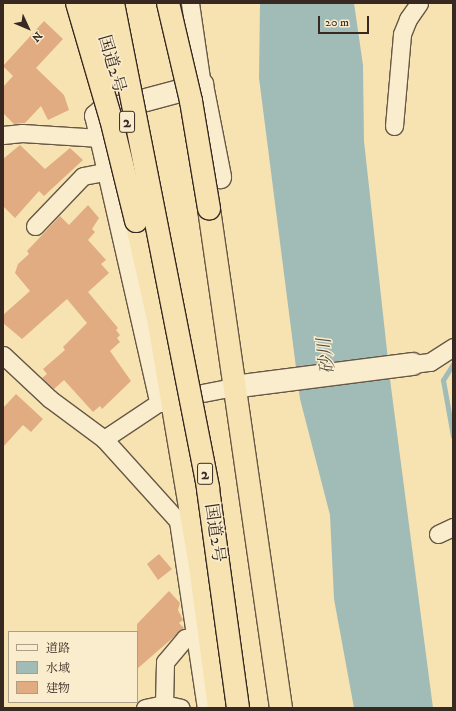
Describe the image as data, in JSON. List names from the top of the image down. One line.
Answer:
{"streets":{"highway":["国道2号","2"]},"water":["砂川"],"legend":["道路","水域","建物"],"scale_bar":"20 m","north":"bottom right"}
